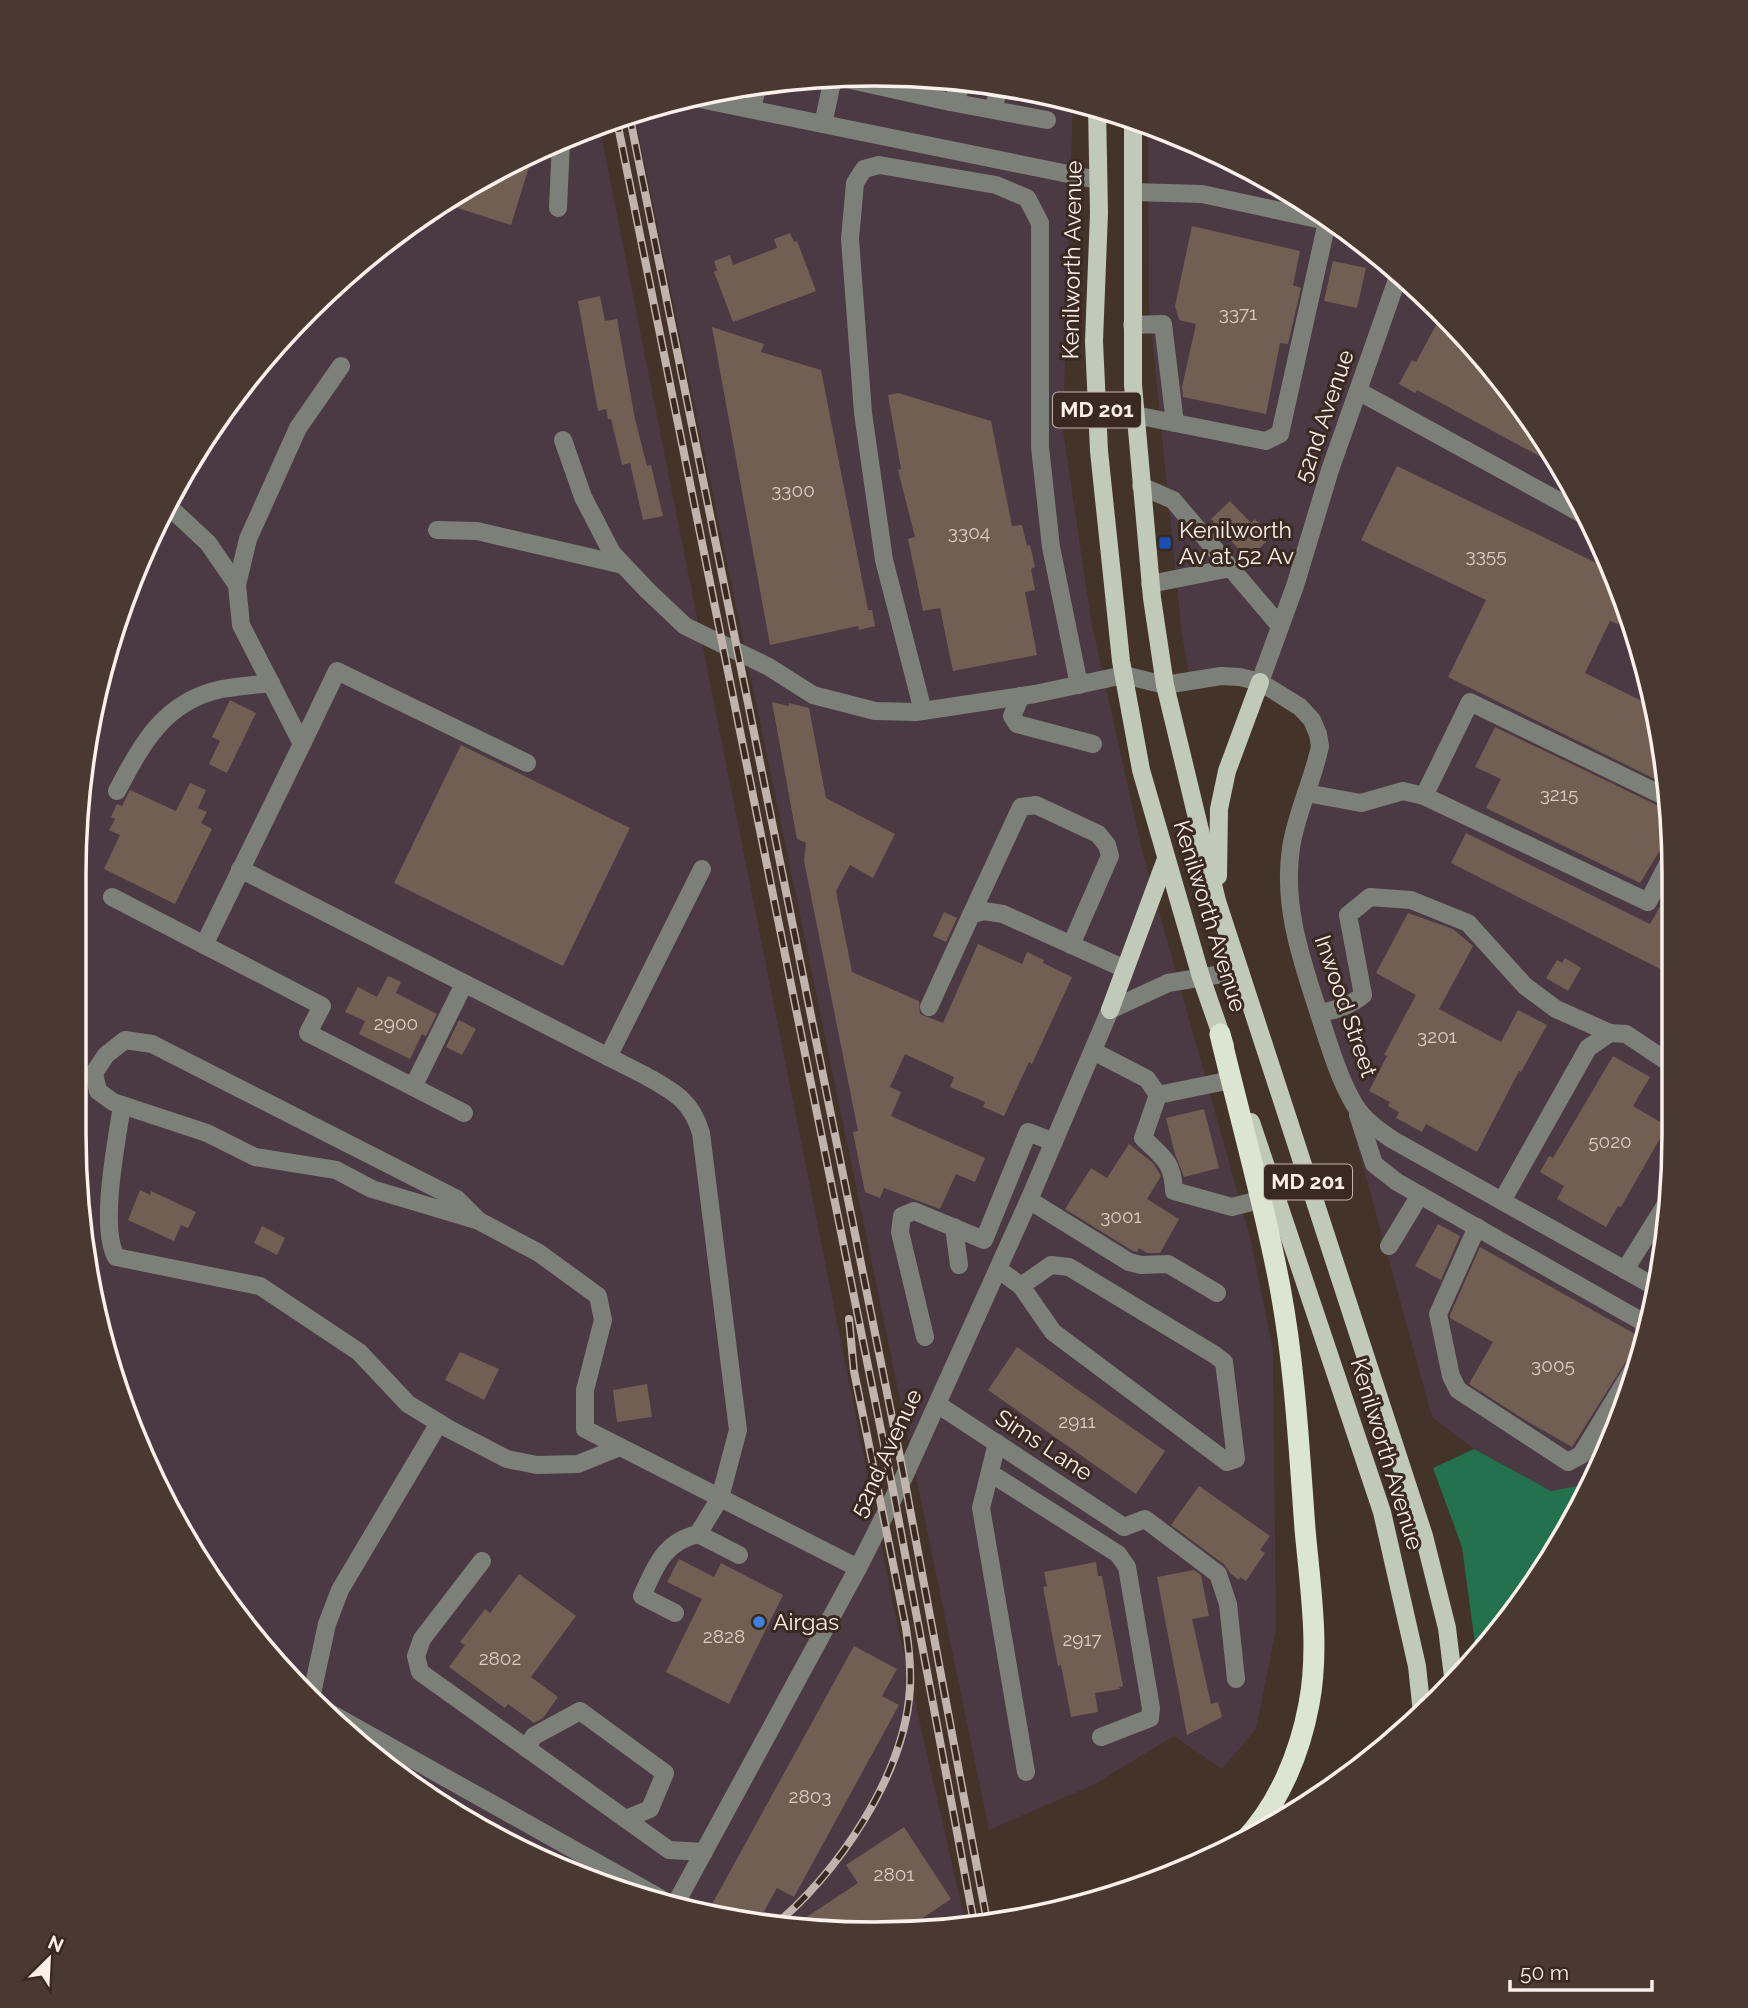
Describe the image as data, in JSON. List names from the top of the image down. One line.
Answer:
{"streets":{"main road":["Kenilworth Avenue","MD 201"],"street":["52nd Avenue","Inwood Street","Sims Lane"]},"crossings":[["52nd Avenue","Inwood Street"],["52nd Avenue","Sims Lane"]],"places":{"transit":["Kenilworth Av at 52 Av"],"other":["Airgas"]},"house_numbers":["3371","3300","3304","3355","3215","2900","3201","5020","3001","3005","2911","2828","2917","2802","2803","2801"],"scale_bar":"50 m","north":"top right"}
